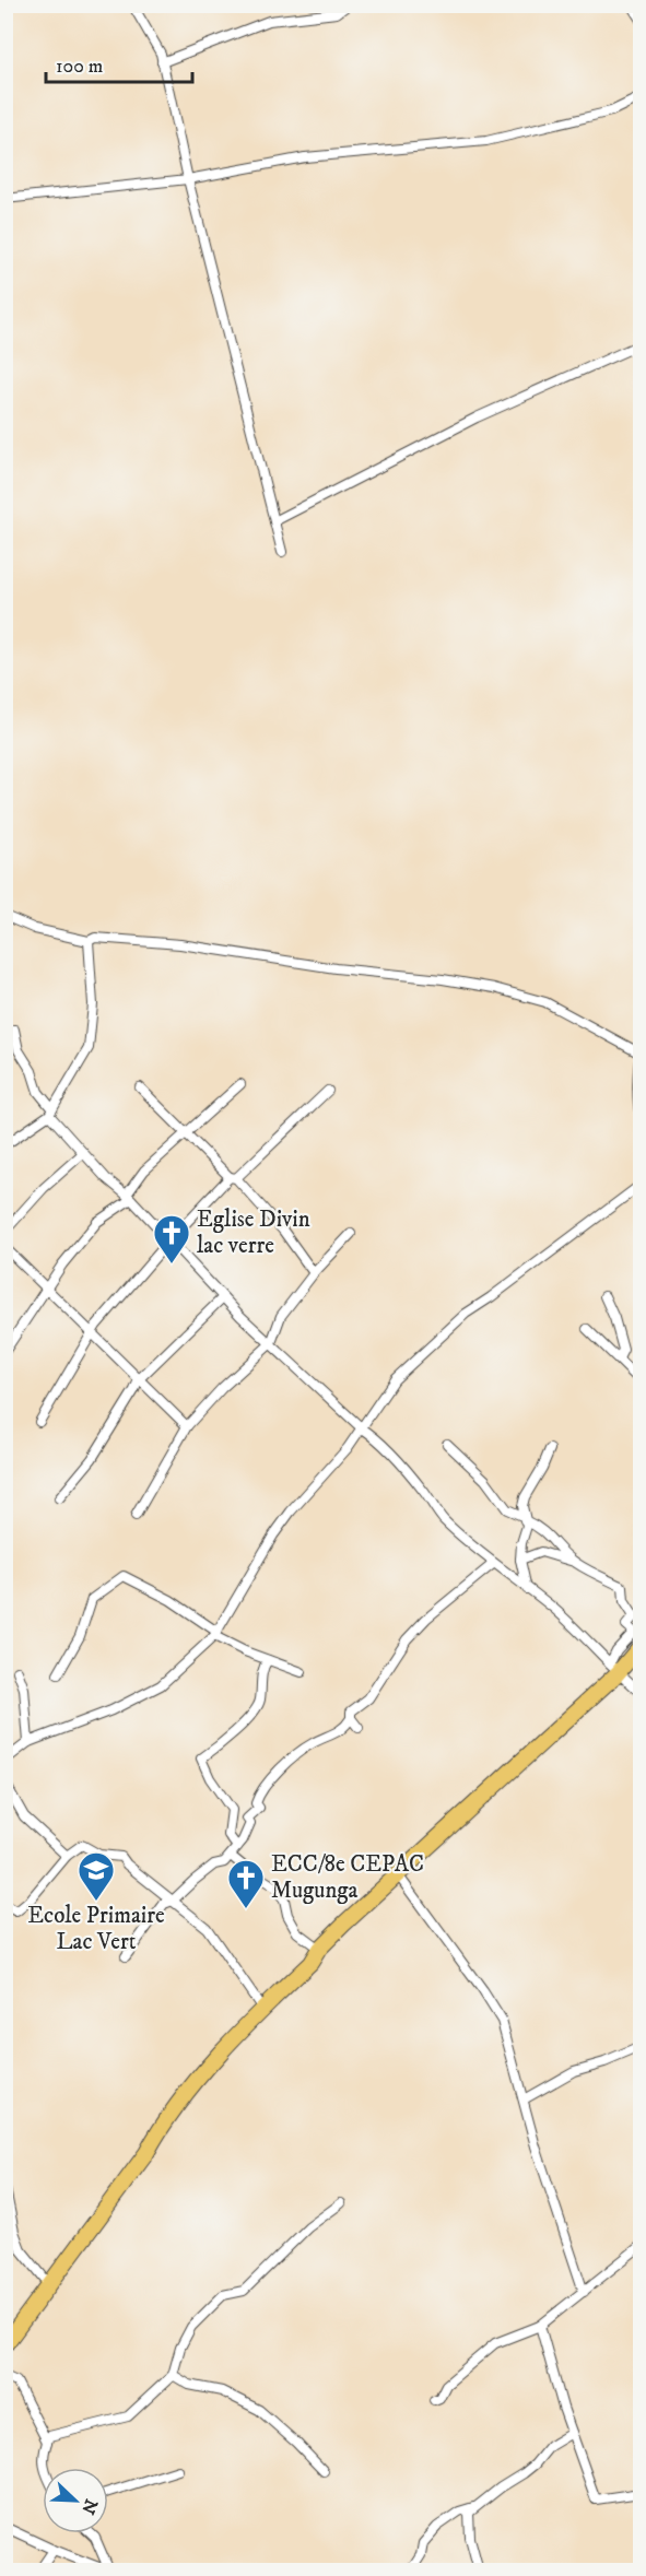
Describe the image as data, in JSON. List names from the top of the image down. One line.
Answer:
{"places":{"church":["Eglise Divin lac verre","ECC/8e CEPAC Mugunga"],"school or university":["Ecole Primaire Lac Vert"]},"scale_bar":"100 m","north":"bottom right"}
